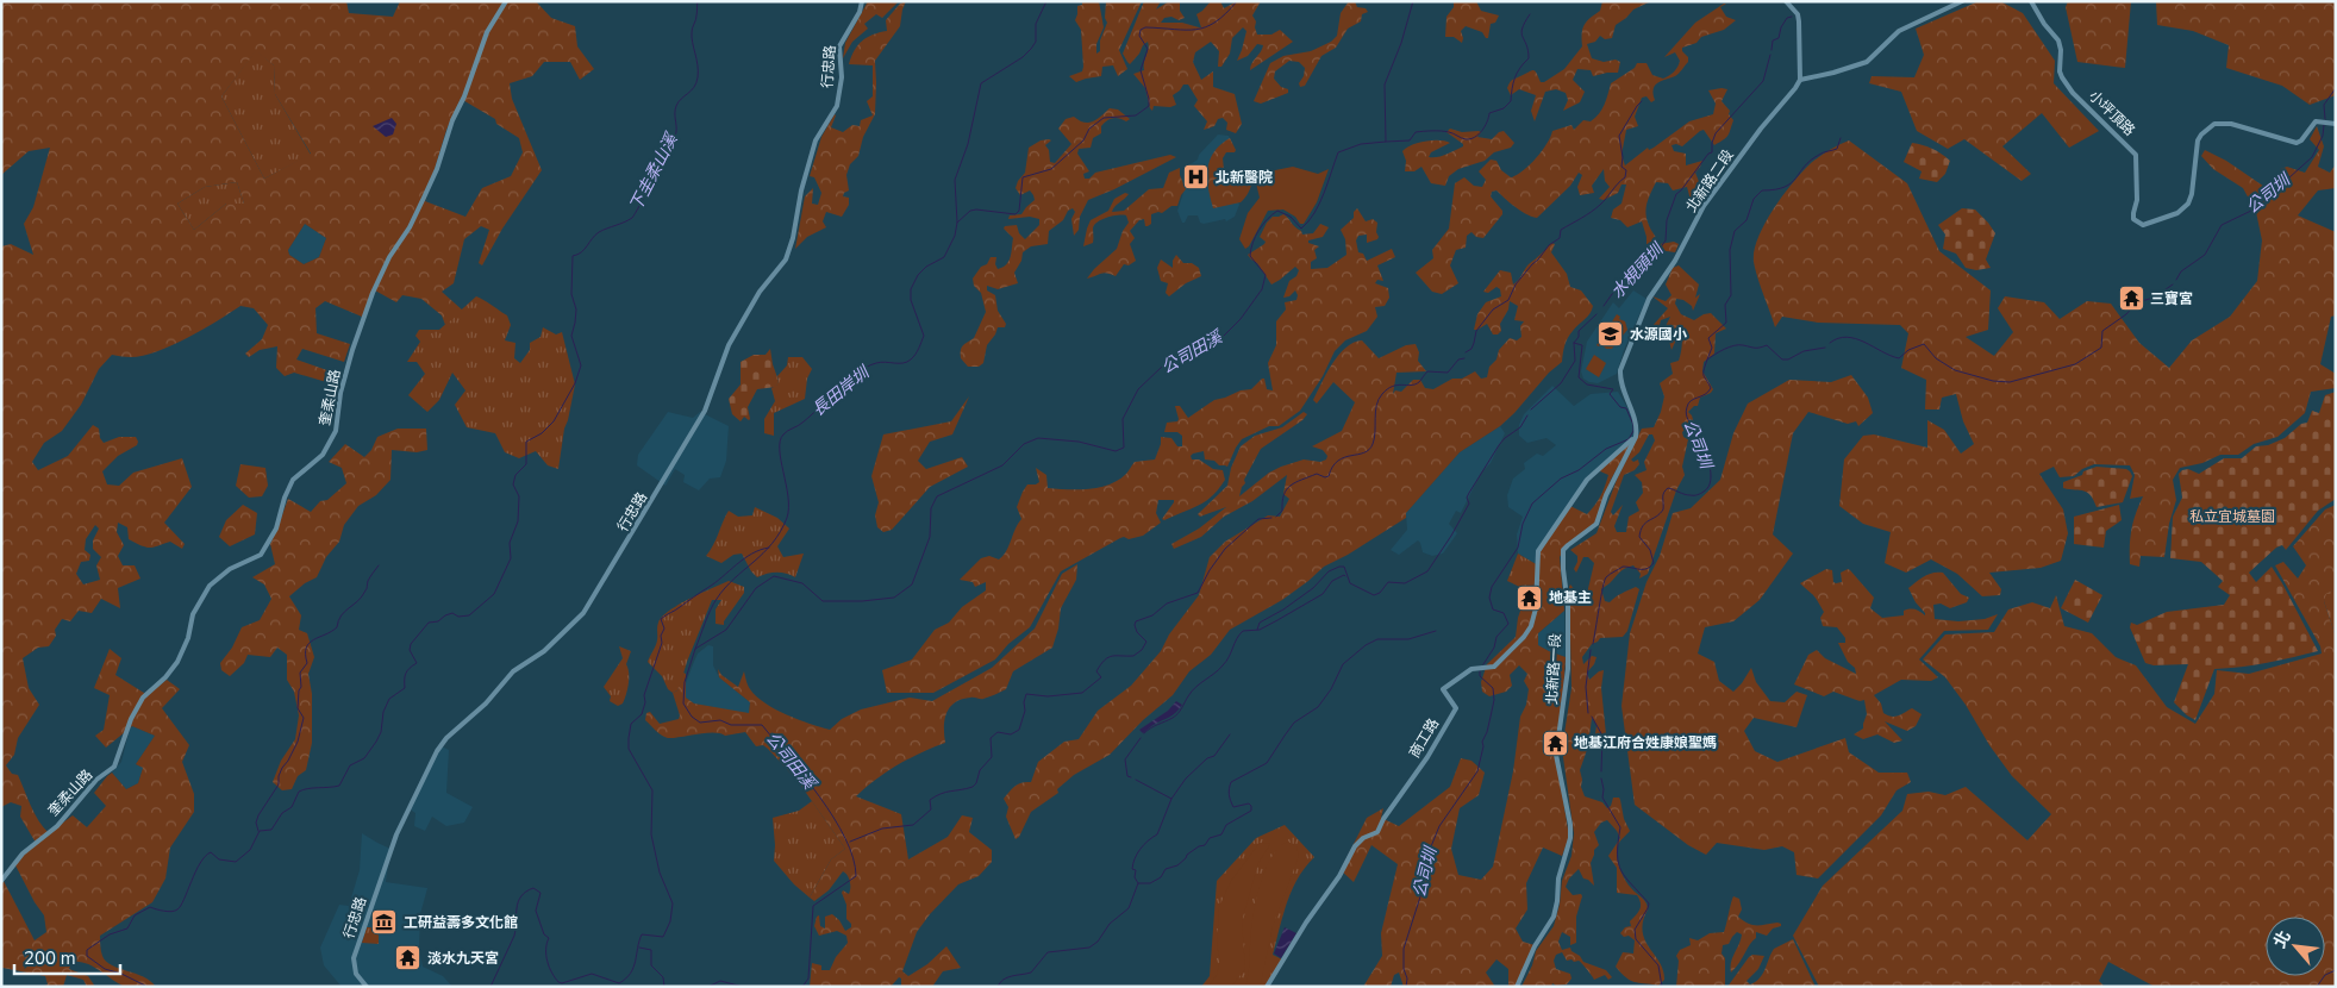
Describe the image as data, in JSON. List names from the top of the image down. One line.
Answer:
{"streets":{"street":["行忠路","小坪頂路","北新路二段","奎柔山路","北新路一段","商工路"]},"crossings":[["北新路二段","北新路一段"],["北新路二段","商工路"],["北新路一段","商工路"]],"water":["下圭柔山溪","公司圳","水梘頭圳","公司田溪","長田岸圳"],"parks":["私立宜城墓園"],"places":{"hospital":["北新醫院"],"temple":["三寶宮","地基主","地基江府合姓康娘聖媽","淡水九天宮"],"school or university":["水源國小"],"museum":["工研益壽多文化館"]},"scale_bar":"200 m","north":"top left"}
